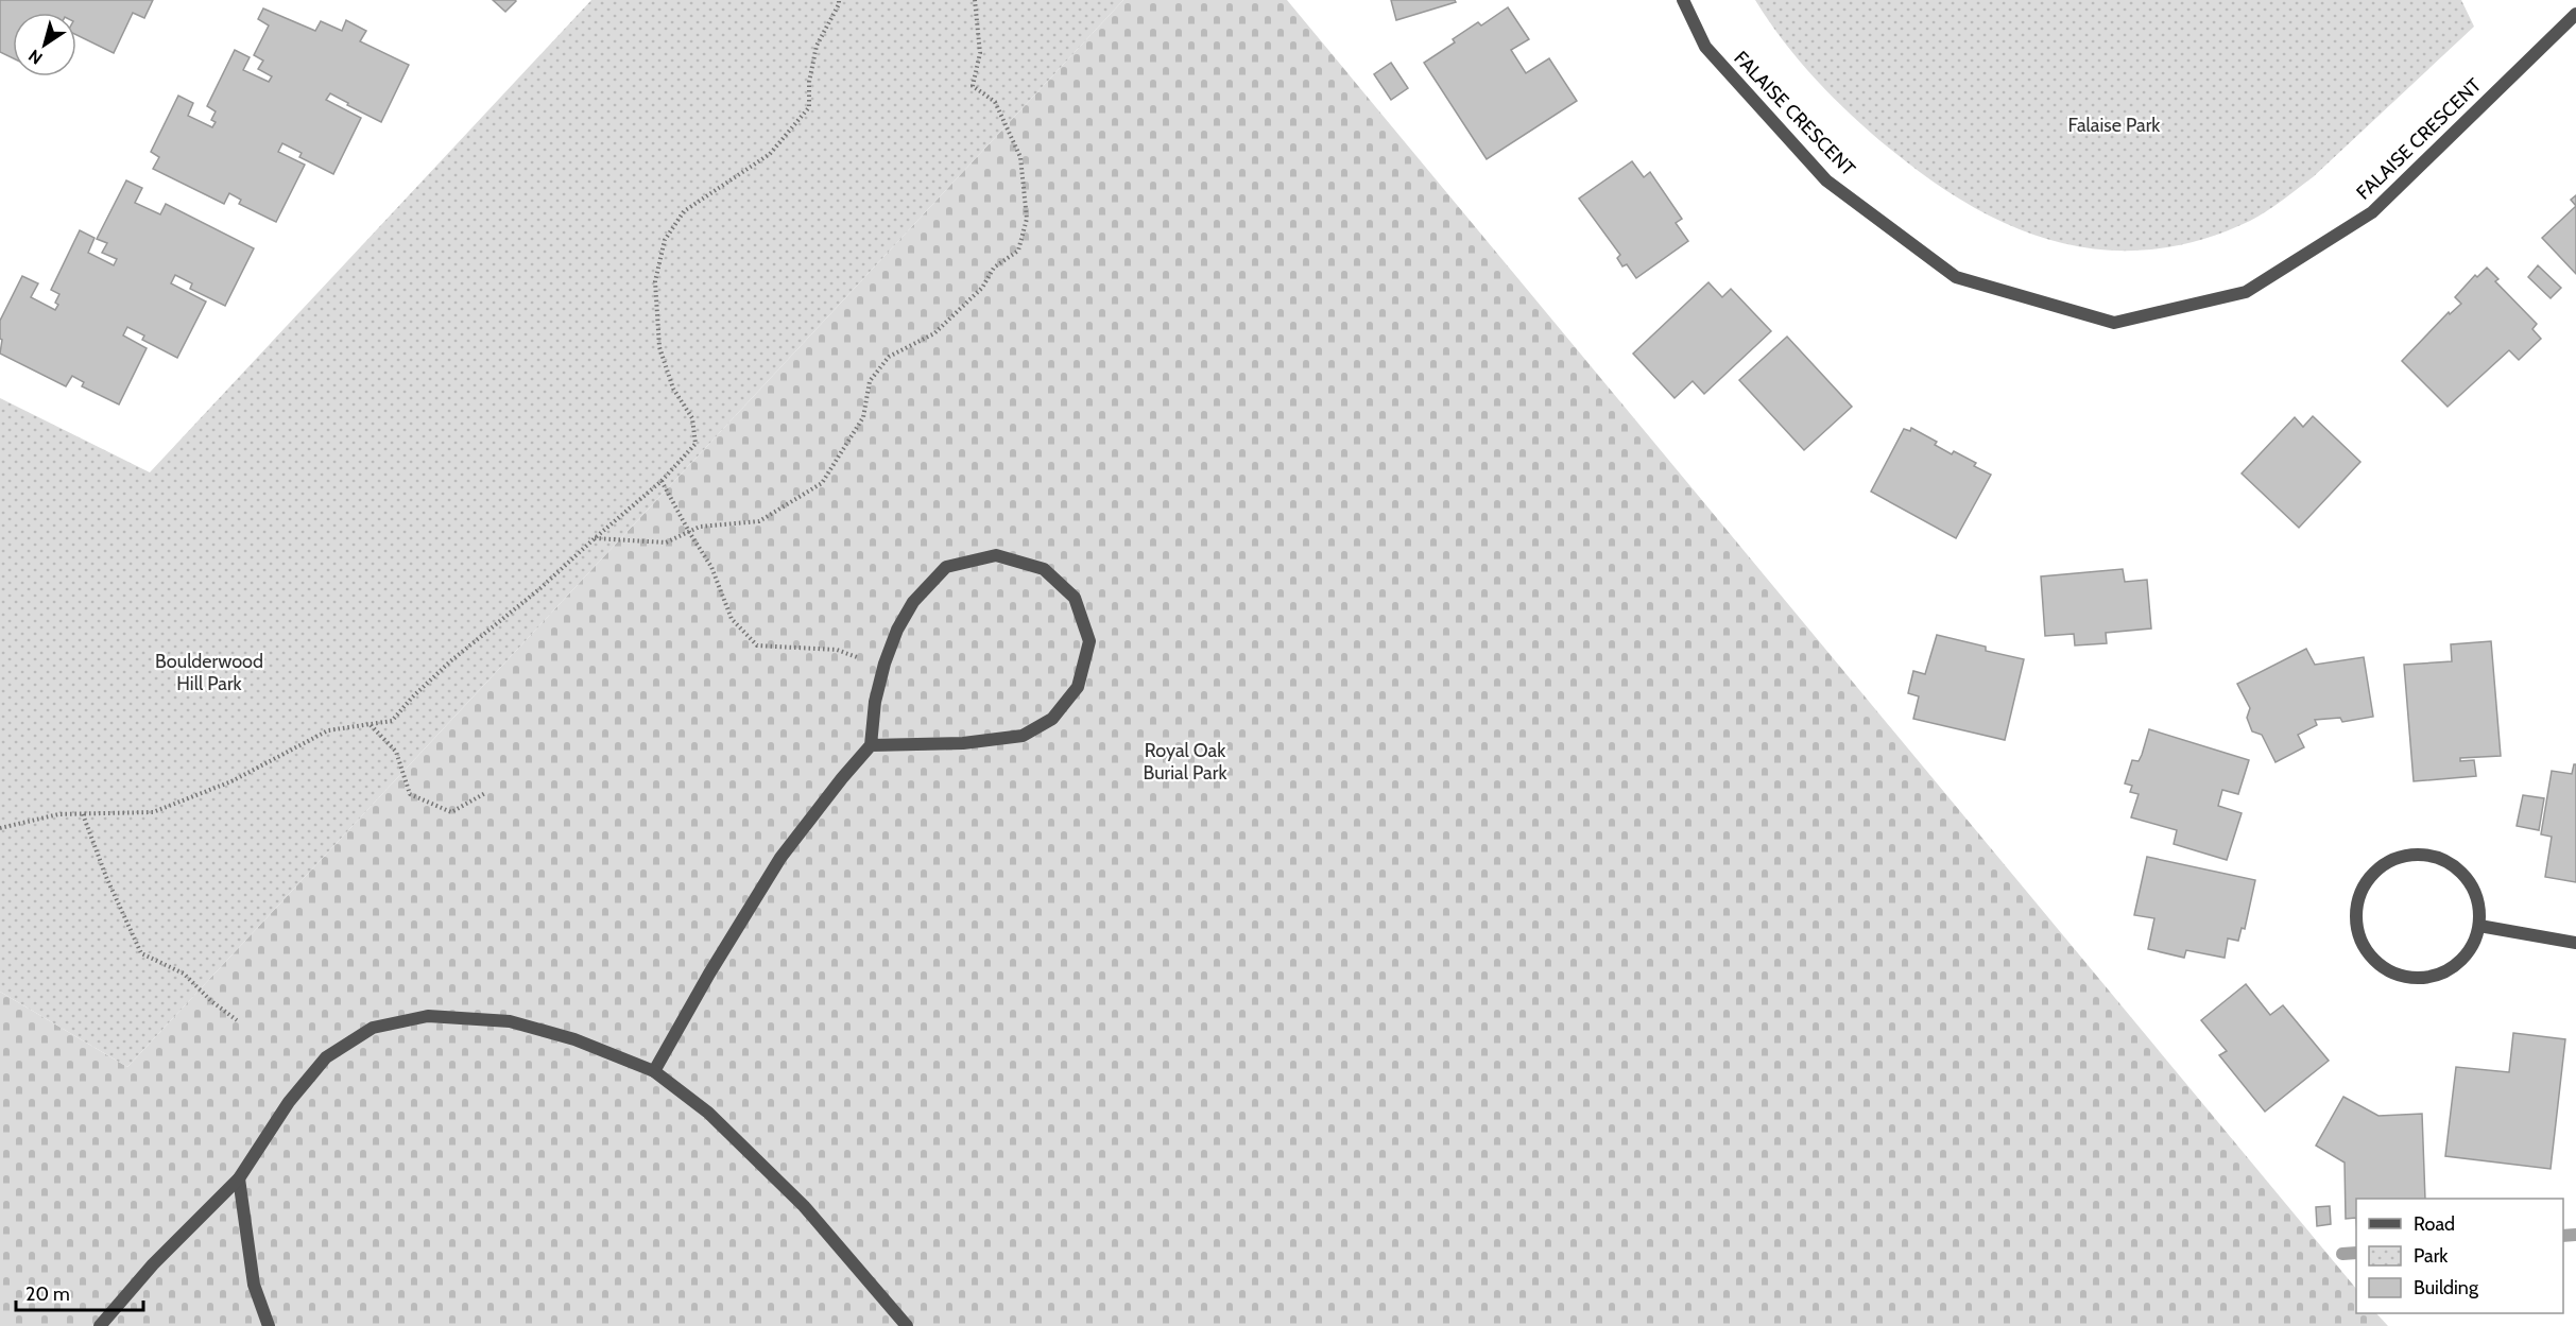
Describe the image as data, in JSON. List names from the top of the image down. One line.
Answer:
{"streets":{"street":["FALAISE CRESCENT"]},"parks":["Falaise Park","Boulderwood Hill Park","Royal Oak Burial Park"],"legend":["Road","Park","Building"],"scale_bar":"20 m","north":"bottom left"}
